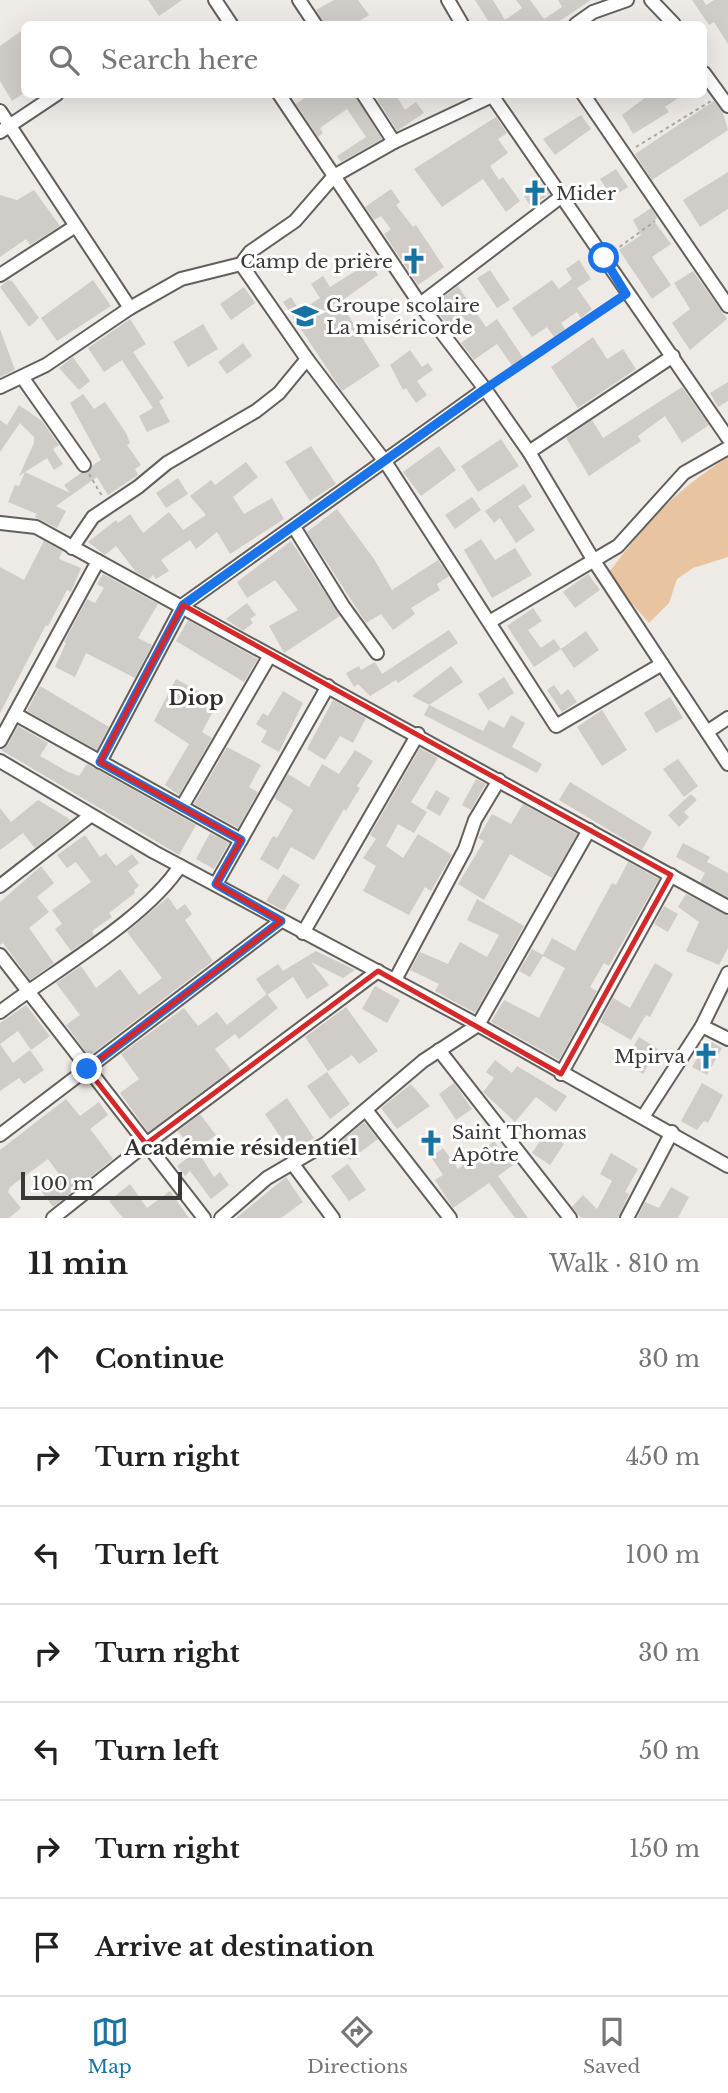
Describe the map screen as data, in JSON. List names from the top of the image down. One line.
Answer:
{"districts":["Diop","Académie résidentiel"],"places":{"church":["Mider","Camp de prière","Mpirva","Saint Thomas Apôtre"],"school or university":["Groupe scolaire La miséricorde"]},"scale_bar":"100 m","page":{"search":"Search here","scale":"100 m","heading":["11 min","Walk · 810 m"],"list":[["Continue","30 m"],["Turn right","450 m"],["Turn left","100 m"],["Turn right","30 m"],["Turn left","50 m"],["Turn right","150 m"],"Arrive at destination"],"nav":["Map","Directions","Saved"]}}
